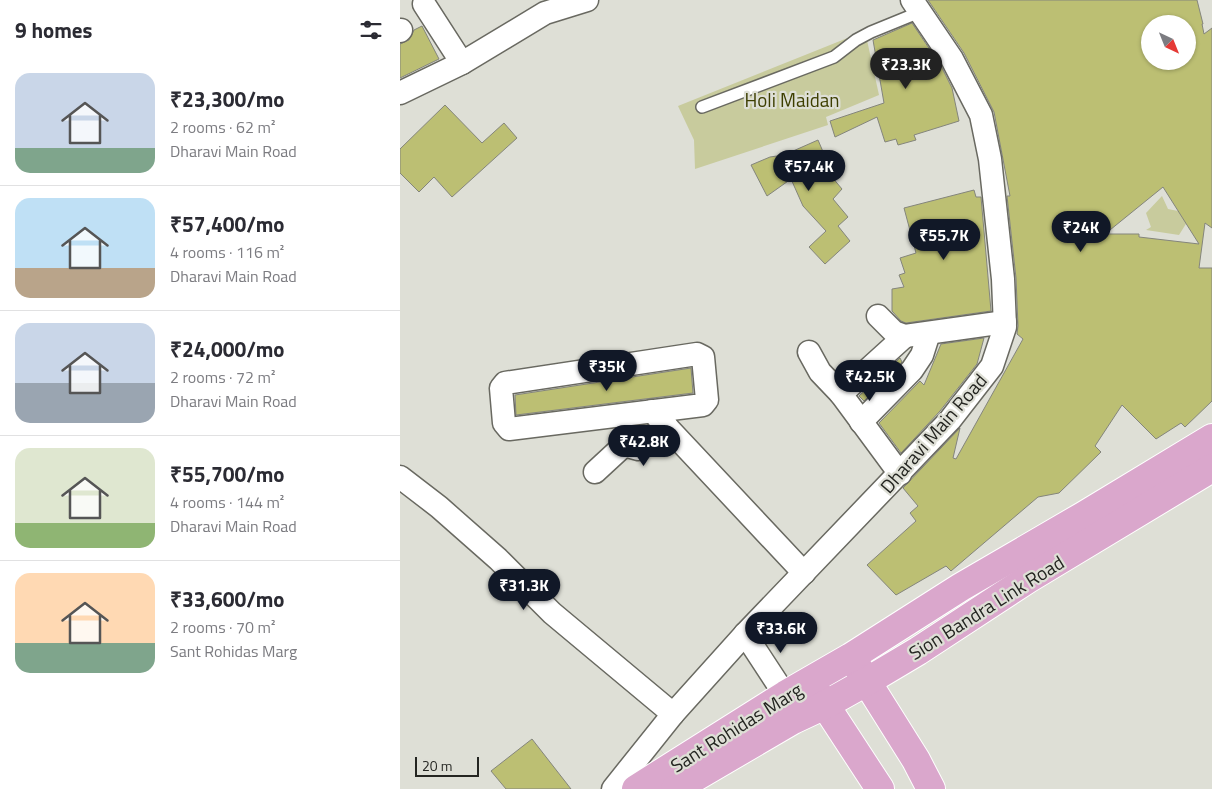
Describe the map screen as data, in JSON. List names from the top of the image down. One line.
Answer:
{"streets":{"main road":["Sion Bandra Link Road","Sant Rohidas Marg"],"street":["Dharavi Main Road"]},"crossings":[["Sion Bandra Link Road","Sant Rohidas Marg"]],"parks":["Holi Maidan"],"scale_bar":"20 m","north":"bottom right","page":{"heading":"9 homes","price":["₹23.3K","₹57.4K","₹24K","₹55.7K","₹35K","₹42.5K","₹42.8K","₹31.3K","₹33.6K"],"list":[{"name":"₹23,300/mo","note":"2 rooms · 62 m² · Dharavi Main Road"},{"name":"₹57,400/mo","note":"4 rooms · 116 m² · Dharavi Main Road"},{"name":"₹24,000/mo","note":"2 rooms · 72 m² · Dharavi Main Road"},{"name":"₹55,700/mo","note":"4 rooms · 144 m² · Dharavi Main Road"},{"name":"₹33,600/mo","note":"2 rooms · 70 m² · Sant Rohidas Marg"}],"scale":"20 m"}}
